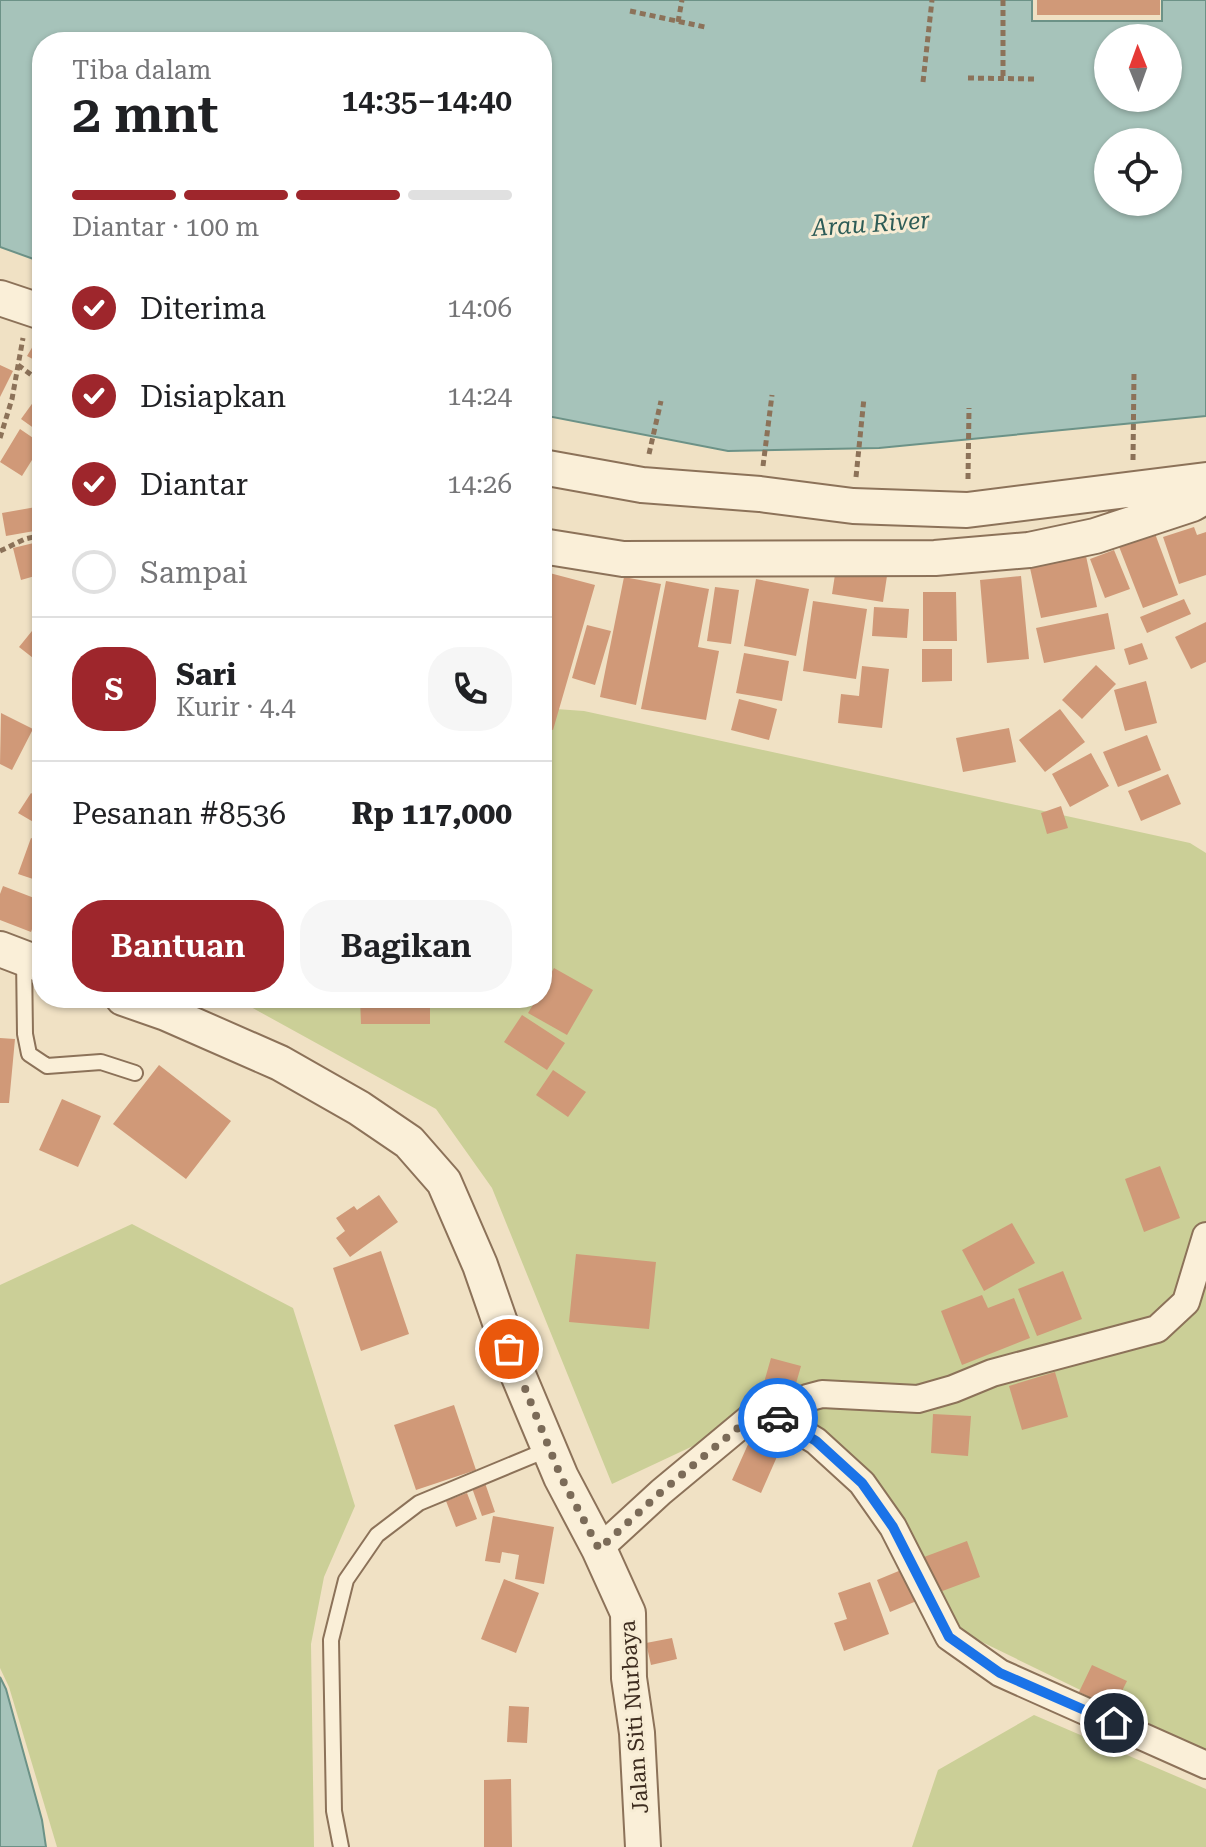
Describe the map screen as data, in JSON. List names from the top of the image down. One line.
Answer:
{"streets":{"street":["Jalan Siti Nurbaya"]},"water":["Arau River"],"north":"top","page":{"heading":["2 mnt","Tiba dalam","14:35–14:40"],"panel":["Sari","Kurir · 4.4","Pesanan #8536","Rp 117,000"],"bar":"Diantar · 100 m","list":[["Diterima","14:06"],["Disiapkan","14:24"],["Diantar","14:26"],"Sampai"],"round":"S","buttons":["Bantuan","Bagikan"]}}
